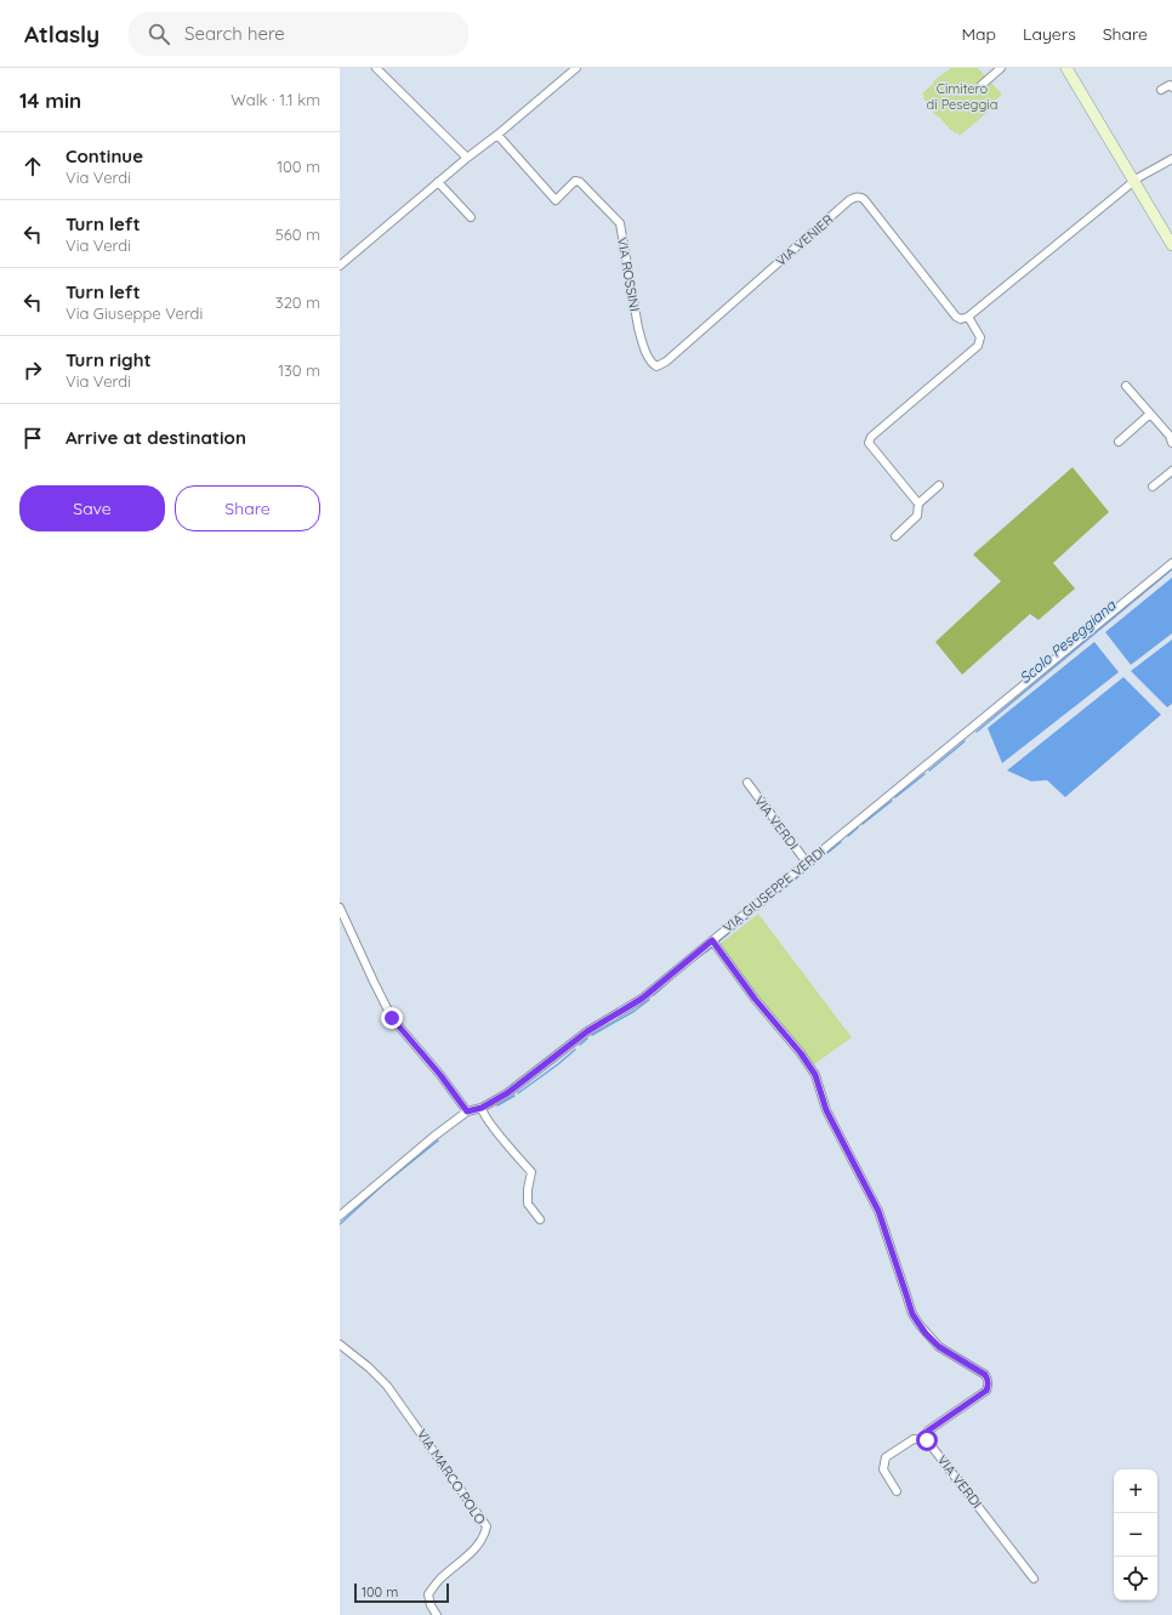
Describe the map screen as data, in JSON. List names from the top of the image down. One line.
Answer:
{"streets":{"street":["VIA VENIER","VIA ROSSINI","VIA VERDI","VIA GIUSEPPE VERDI","VIA MARCO POLO"]},"crossings":[["VIA VENIER","VIA ROSSINI"],["VIA VERDI","VIA GIUSEPPE VERDI"]],"water":["Scolo Peseggiana"],"parks":["Cimitero di Peseggia"],"scale_bar":"100 m","page":{"header":"Atlasly","search":"Search here","nav":["Map","Layers","Share"],"heading":["14 min","Walk · 1.1 km"],"list":[["Continue","Via Verdi","100 m"],["Turn left","Via Verdi","560 m"],["Turn left","Via Giuseppe Verdi","320 m"],["Turn right","Via Verdi","130 m"],"Arrive at destination"],"buttons":["Save","Share"],"map_buttons":["+","−"],"scale":"100 m"}}
